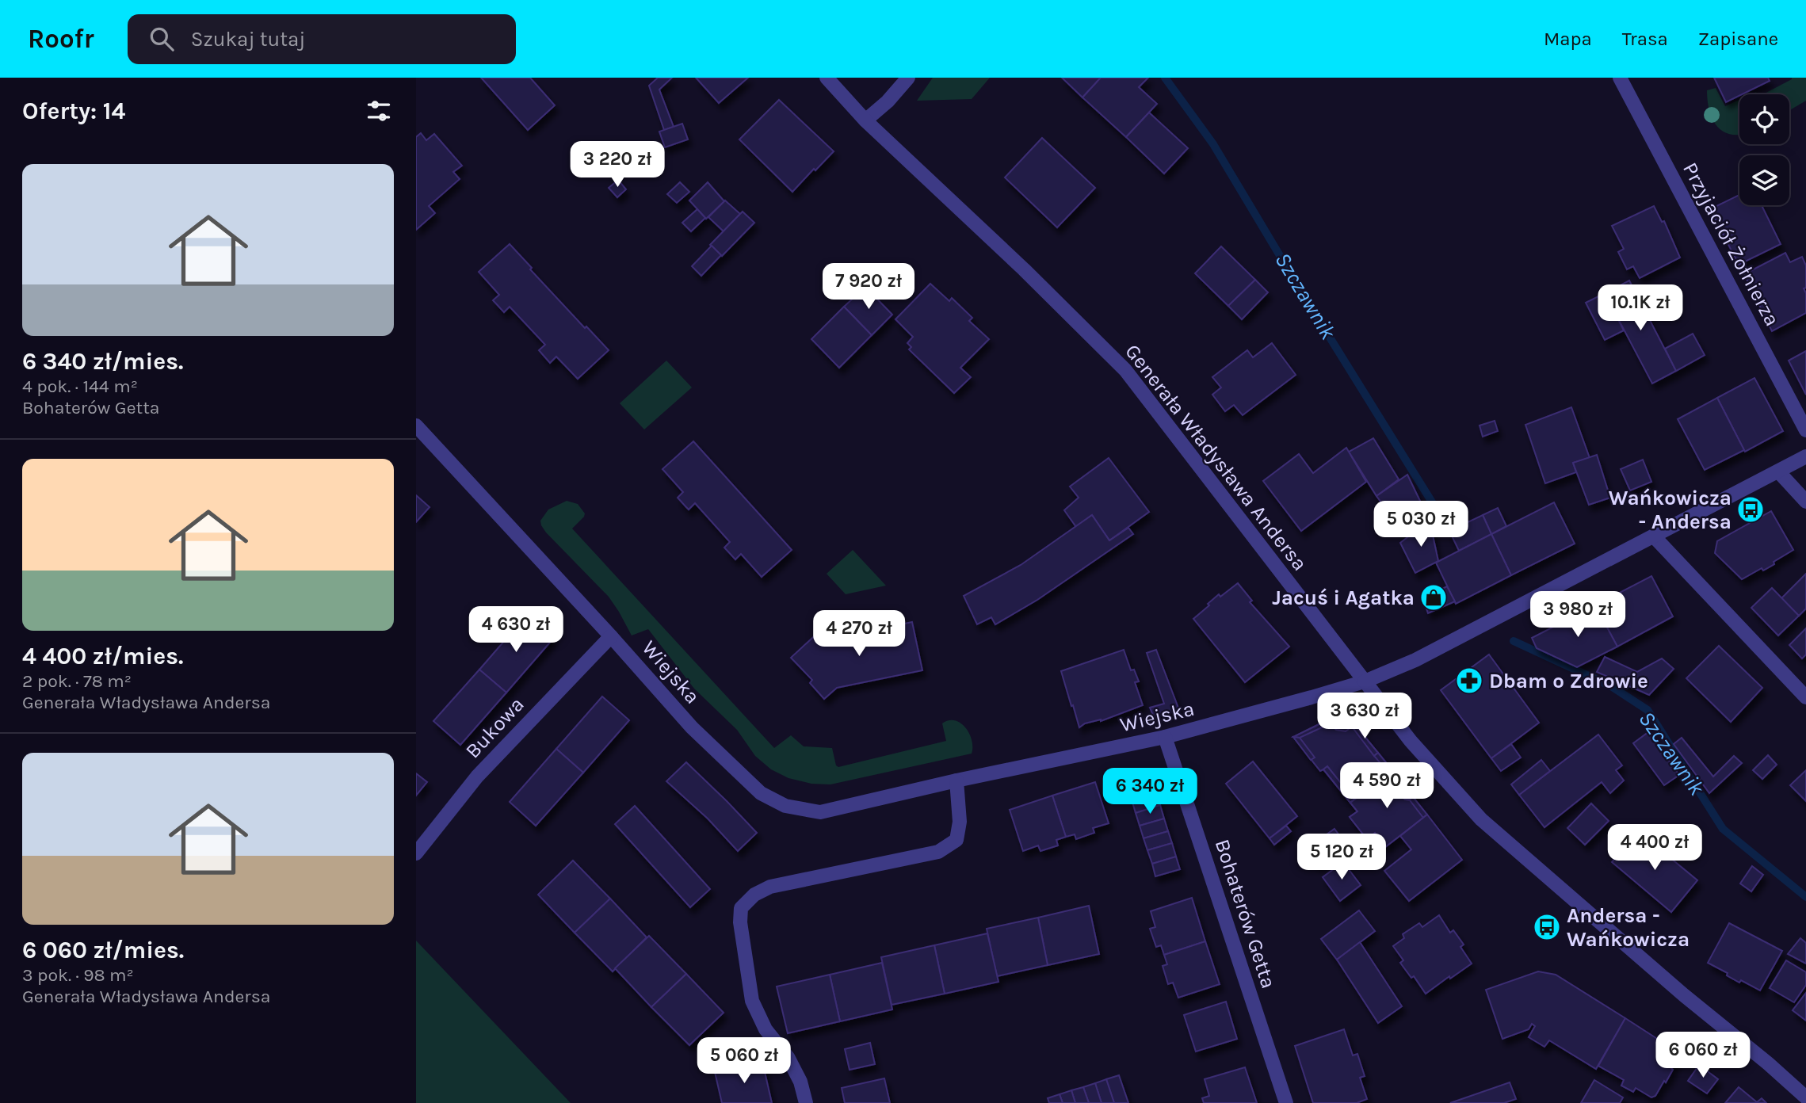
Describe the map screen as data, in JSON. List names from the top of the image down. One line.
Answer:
{"streets":{"street":["Przyjaciół Żołnierza","Generała Władysława Andersa","Wiejska","Bukowa","Bohaterów Getta"]},"crossings":[["Generała Władysława Andersa","Wiejska"],["Wiejska","Bukowa"],["Wiejska","Bohaterów Getta"]],"water":["Szczawnik"],"places":{"bus stop":["Wańkowicza - Andersa","Andersa - Wańkowicza"],"shop":["Jacuś i Agatka"],"pharmacy":["Dbam o Zdrowie"]},"page":{"header":"Roofr","search":"Szukaj tutaj","nav":["Mapa","Trasa","Zapisane"],"heading":"Oferty: 14","price":["3 220 zł","7 920 zł","10.1K zł","5 030 zł","3 980 zł","4 630 zł","4 270 zł","3 630 zł","4 590 zł","6 340 zł","4 400 zł","5 120 zł","6 060 zł","5 060 zł"],"list":[{"name":"6 340 zł/mies.","note":"4 pok. · 144 m² · Bohaterów Getta"},{"name":"4 400 zł/mies.","note":"2 pok. · 78 m² · Generała Władysława Andersa"},{"name":"6 060 zł/mies.","note":"3 pok. · 98 m² · Generała Władysława Andersa"}]}}
